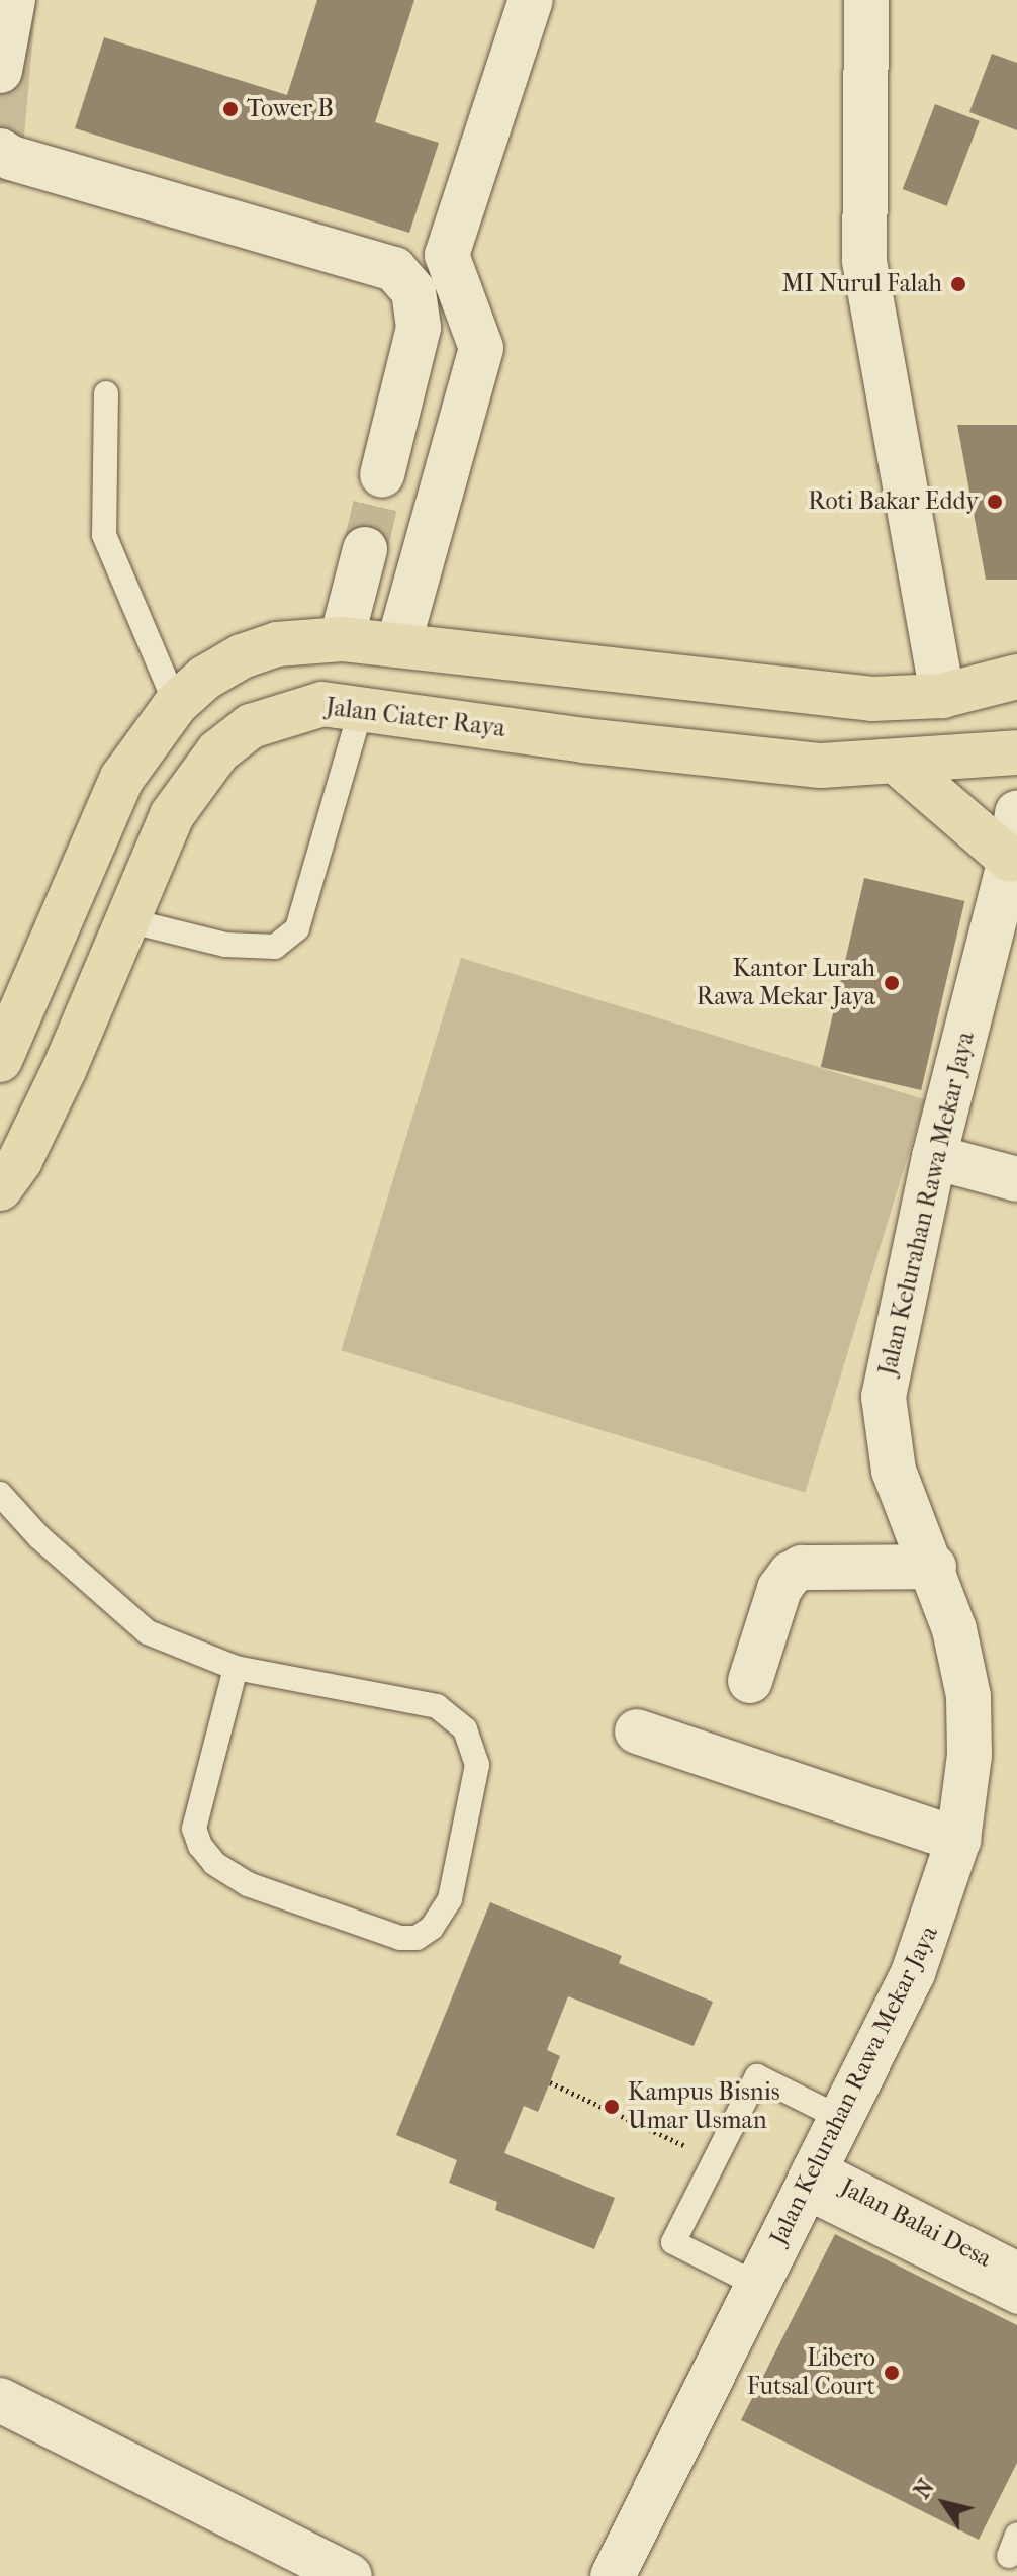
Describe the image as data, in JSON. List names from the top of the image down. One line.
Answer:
{"streets":{"main road":["Jalan Ciater Raya"],"street":["Jalan Kelurahan Rawa Mekar Jaya","Jalan Balai Desa"]},"crossings":[["Jalan Kelurahan Rawa Mekar Jaya","Jalan Balai Desa"]],"places":["Tower B","MI Nurul Falah","Roti Bakar Eddy","Kantor Lurah Rawa Mekar Jaya","Kampus Bisnis Umar Usman","Libero Futsal Court"],"north":"top left"}
